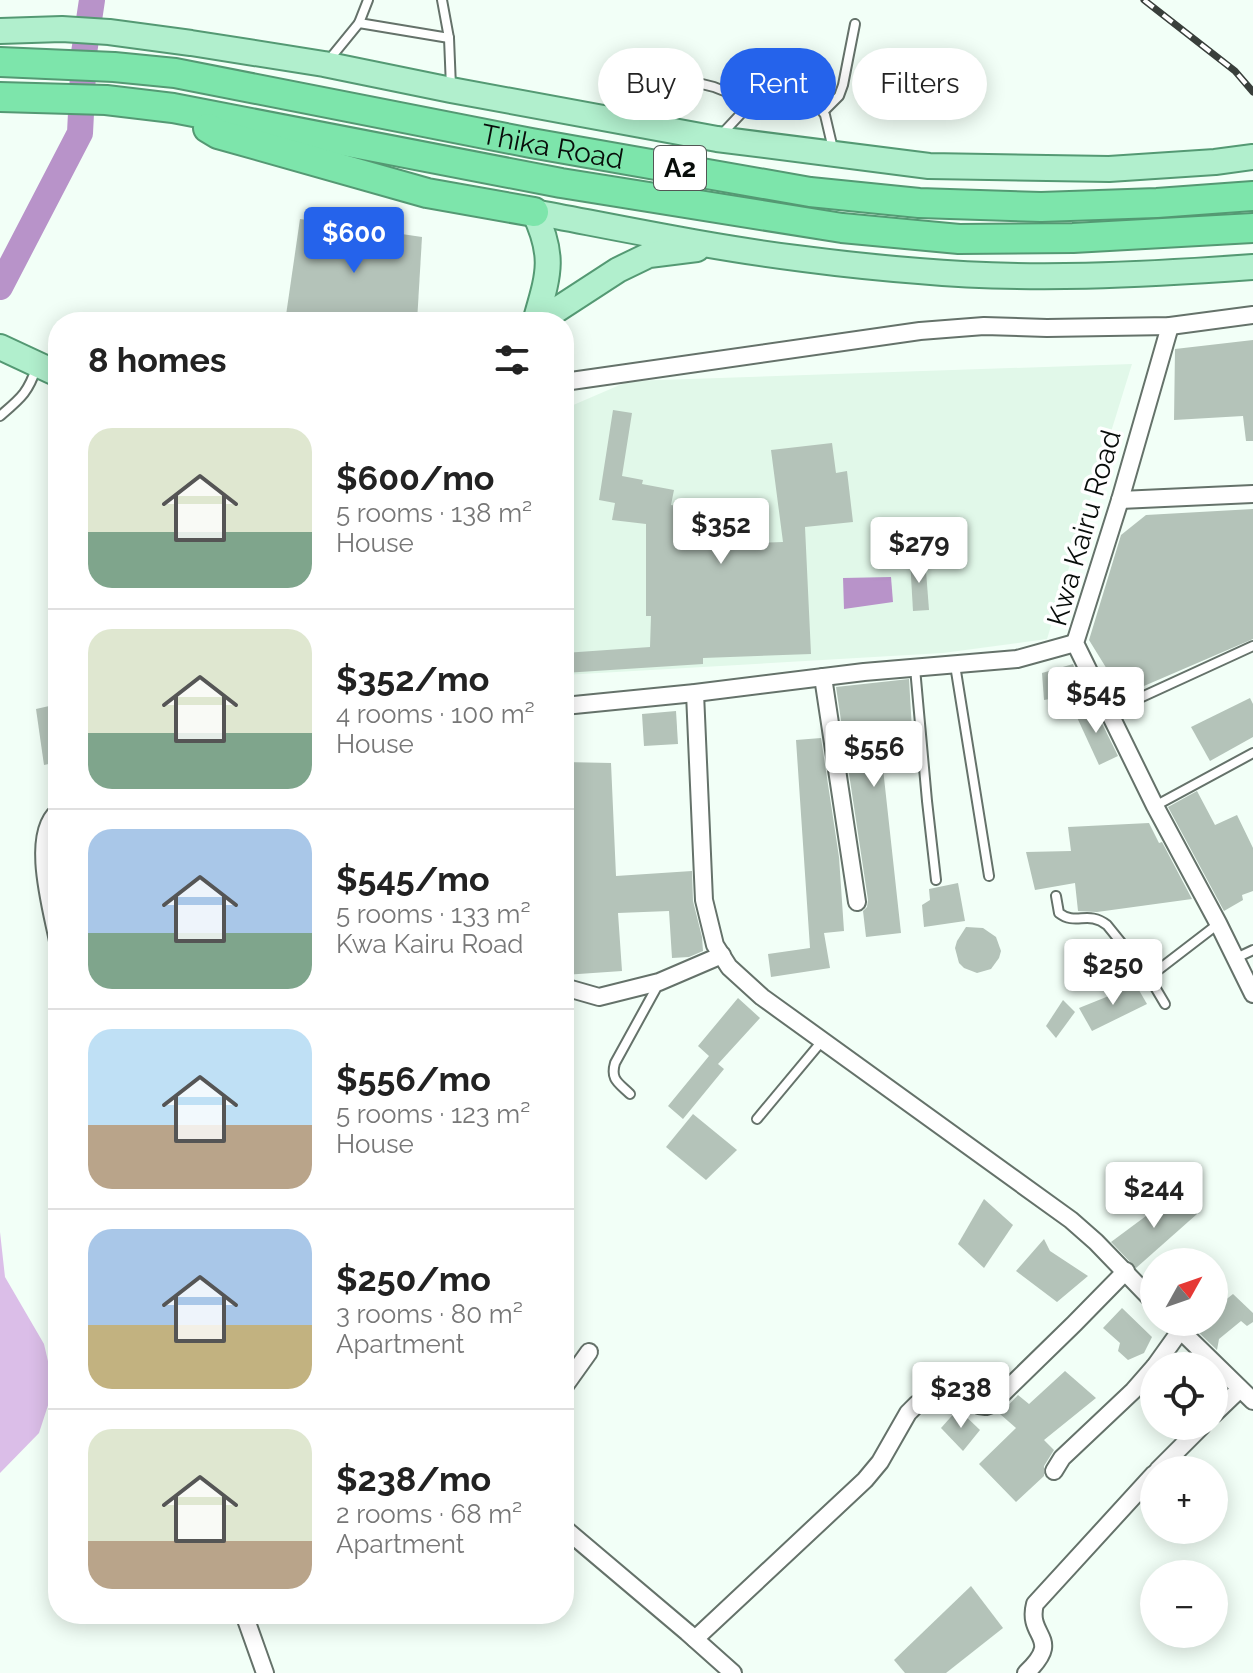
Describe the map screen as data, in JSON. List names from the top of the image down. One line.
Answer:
{"streets":{"highway":["Thika Road","A2"],"street":["Kwa Kairu Road"]},"north":"top right","page":{"chip":["Buy","Rent","Filters"],"price":["$600","$352","$279","$545","$556","$250","$244","$238"],"heading":"8 homes","list":[{"name":"$600/mo","note":"5 rooms · 138 m² · House"},{"name":"$352/mo","note":"4 rooms · 100 m² · House"},{"name":"$545/mo","note":"5 rooms · 133 m² · Kwa Kairu Road"},{"name":"$556/mo","note":"5 rooms · 123 m² · House"},{"name":"$250/mo","note":"3 rooms · 80 m² · Apartment"},{"name":"$238/mo","note":"2 rooms · 68 m² · Apartment"}],"map_buttons":["+","−"]}}
